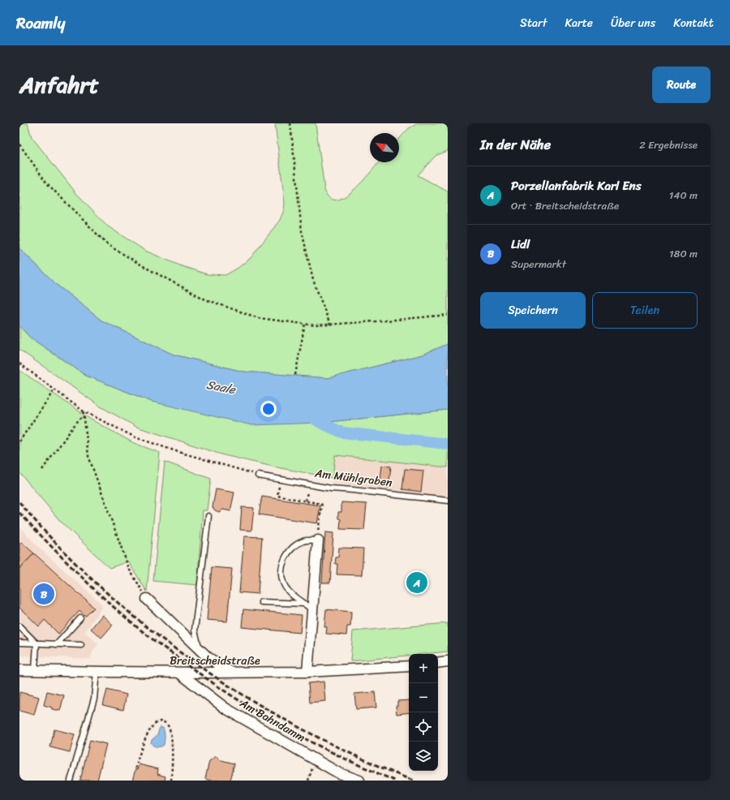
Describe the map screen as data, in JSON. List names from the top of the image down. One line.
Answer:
{"streets":{"street":["Breitscheidstraße","Am Bahndamm"],"lane":["Am Mühlgraben"]},"crossings":[["Breitscheidstraße","Am Bahndamm"]],"water":["Saale"],"north":"top left","page":{"header":"Roamly","nav":["Start","Karte","Über uns","Kontakt"],"title":"Anfahrt","buttons":["Route",["Speichern","Teilen"]],"heading":["In der Nähe","2 Ergebnisse"],"list":[{"mark":"A","name":"Porzellanfabrik Karl Ens","note":"Ort · Breitscheidstraße","value":"140 m"},{"mark":"B","name":"Lidl","note":"Supermarkt","value":"180 m"}],"pins":["A","B"],"map_buttons":["+","−"]}}
